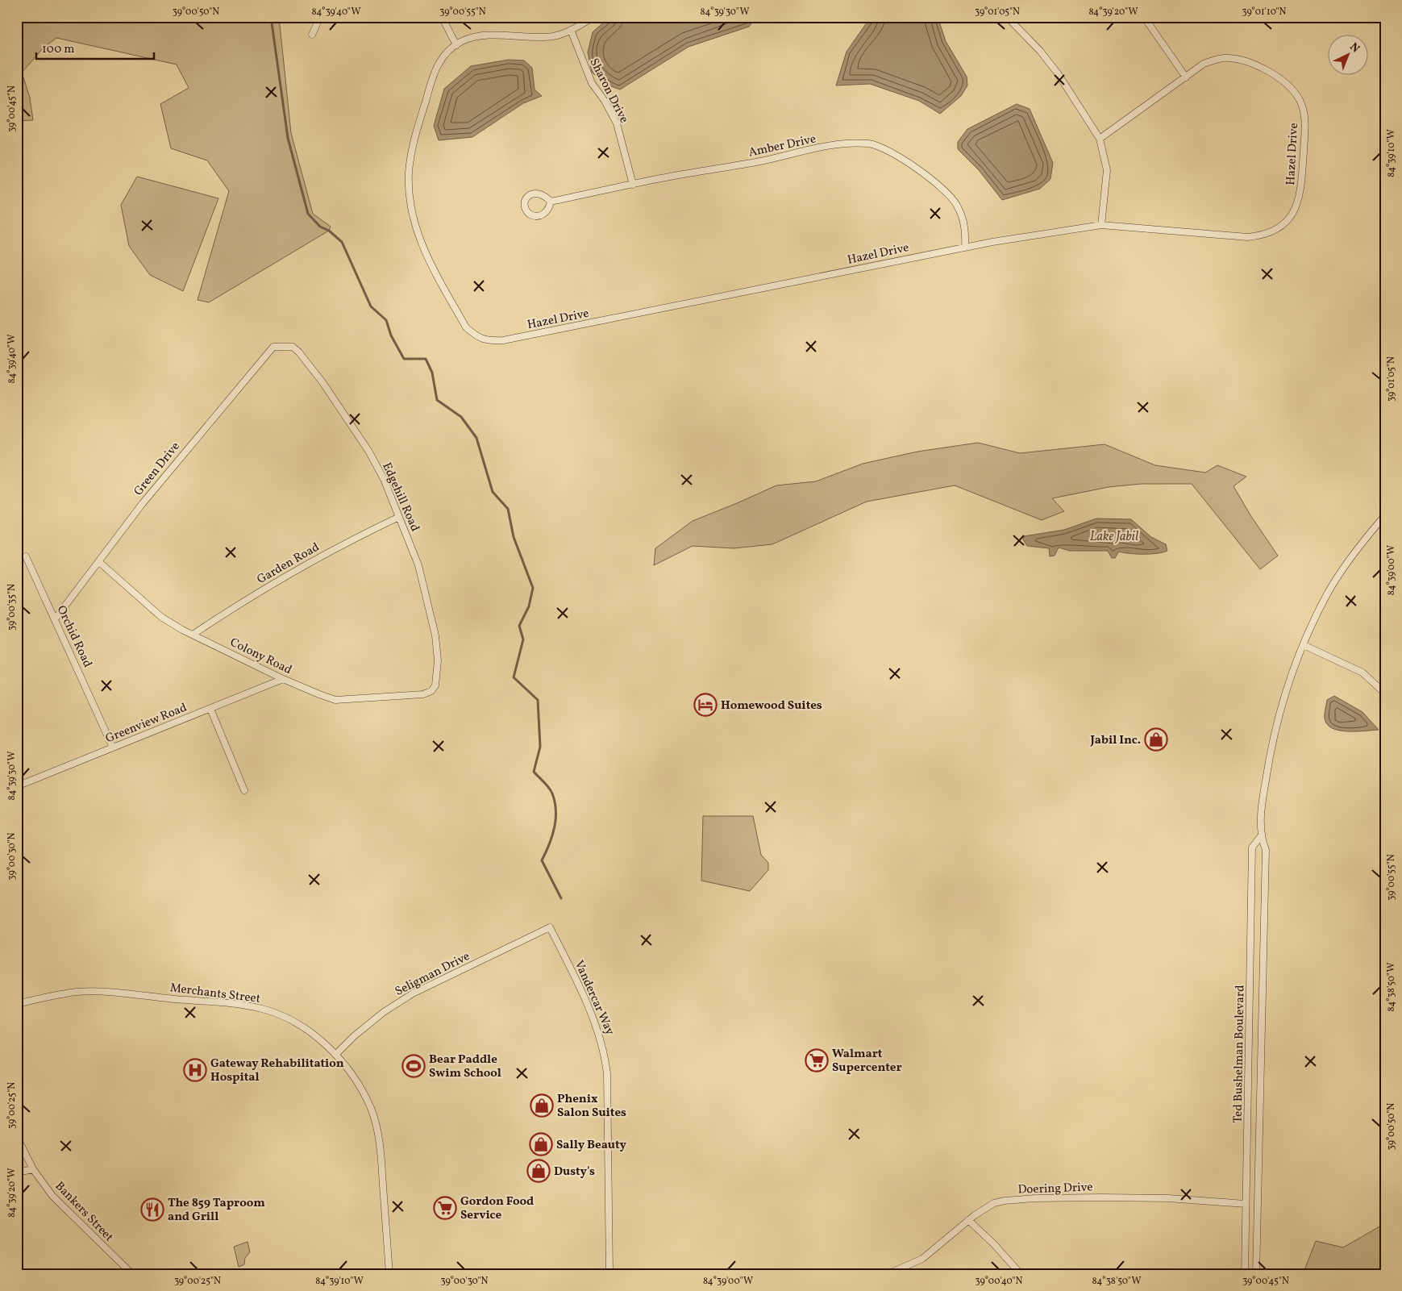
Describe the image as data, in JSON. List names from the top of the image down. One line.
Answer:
{"streets":{"street":["Sharon Drive","Amber Drive","Hazel Drive","Green Drive","Edgehill Road","Garden Road","Orchid Road","Colony Road","Greenview Road","Seligman Drive","Merchants Street","Vandercar Way","Ted Bushelman Boulevard","Doering Drive","Bankers Street"]},"crossings":[["Sharon Drive","Amber Drive"],["Sharon Drive","Hazel Drive"],["Amber Drive","Hazel Drive"],["Green Drive","Edgehill Road"],["Green Drive","Orchid Road"],["Green Drive","Colony Road"],["Edgehill Road","Garden Road"],["Edgehill Road","Colony Road"],["Garden Road","Colony Road"],["Orchid Road","Greenview Road"],["Colony Road","Greenview Road"],["Seligman Drive","Merchants Street"],["Seligman Drive","Vandercar Way"],["Ted Bushelman Boulevard","Doering Drive"]],"water":["Lake Jabil"],"places":{"hotel":["Homewood Suites"],"shop":["Jabil Inc.","Phenix Salon Suites","Sally Beauty","Dusty's"],"supermarket":["Walmart Supercenter","Gordon Food Service"],"sports":["Bear Paddle Swim School"],"hospital":["Gateway Rehabilitation Hospital"],"restaurant":["The 859 Taproom and Grill"]},"scale_bar":"100 m","north":"top right","coordinates":["39°00'50\"N","84°39'40\"W","39°00'55\"N","84°39'30\"W","39°01'05\"N","84°39'20\"W","39°01'10\"N","39°00'45\"N","84°39'10\"W","84°39'00\"W","39°00'35\"N","39°00'30\"N","84°38'50\"W","39°00'25\"N","39°00'40\"N"]}
